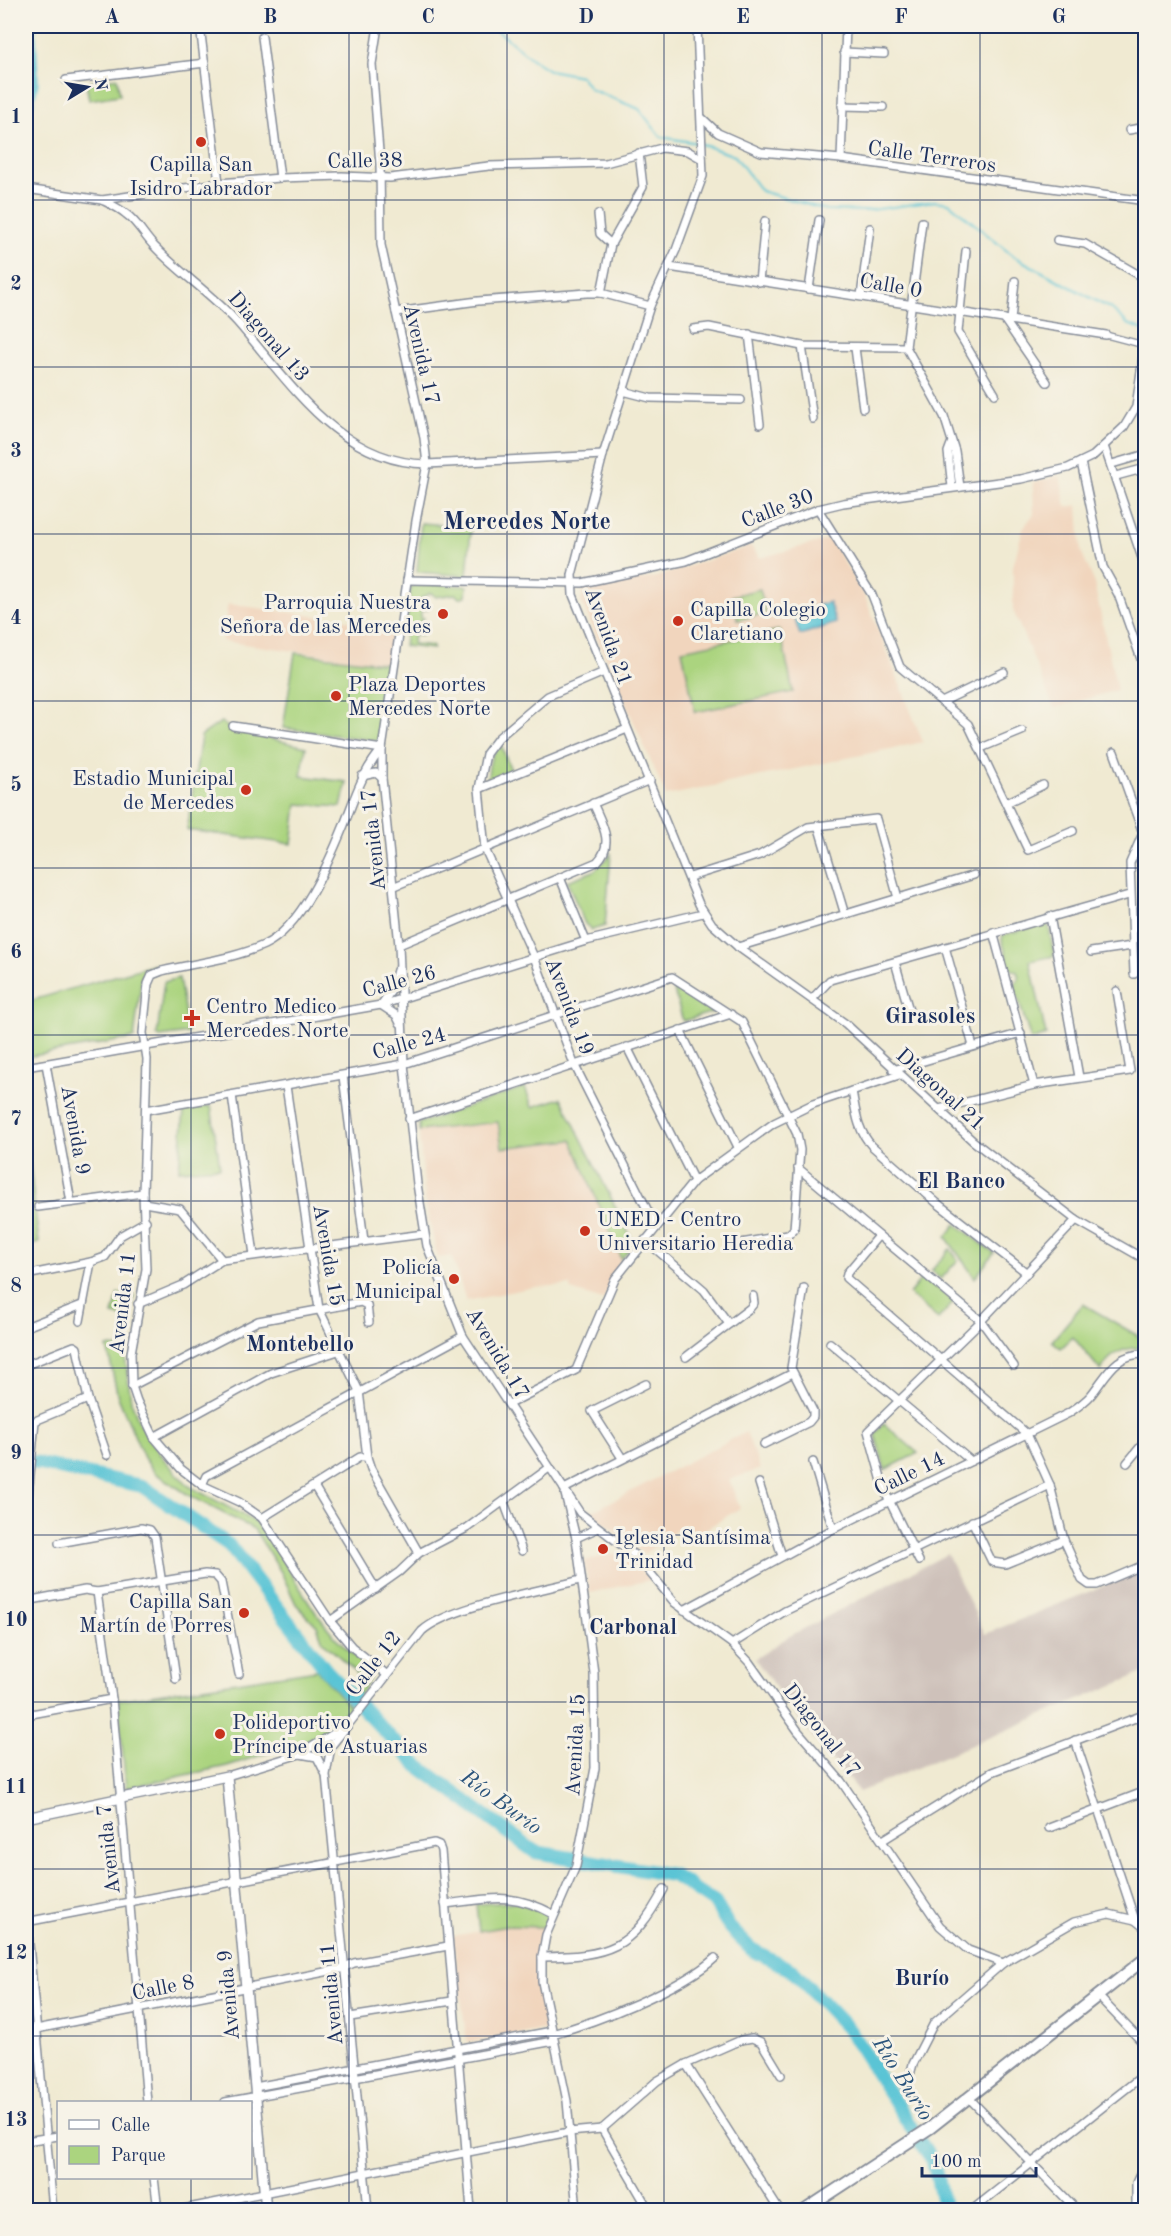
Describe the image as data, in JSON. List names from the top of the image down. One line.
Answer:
{"streets":{"street":["Calle Terreros","Calle 38","Calle 0","Diagonal 13","Avenida 17","Calle 30","Avenida 21","Calle 26","Avenida 19","Calle 24","Diagonal 21","Avenida 9","Avenida 15","Avenida 11","Calle 14","Calle 12","Diagonal 17","Avenida 7","Calle 8"]},"crossings":[["Calle Terreros","Avenida 21"],["Calle 38","Diagonal 13"],["Calle 38","Avenida 17"],["Calle 38","Avenida 21"],["Calle 0","Avenida 21"],["Diagonal 13","Avenida 17"],["Diagonal 13","Avenida 21"],["Avenida 17","Calle 30"],["Avenida 17","Calle 26"],["Avenida 17","Calle 24"],["Avenida 17","Avenida 15"],["Avenida 17","Diagonal 17"],["Calle 30","Avenida 21"],["Avenida 21","Calle 26"],["Avenida 21","Avenida 19"],["Avenida 21","Diagonal 21"],["Calle 26","Avenida 19"],["Calle 26","Diagonal 21"],["Calle 26","Avenida 9"],["Calle 26","Avenida 11"],["Avenida 19","Calle 24"],["Calle 24","Avenida 15"],["Calle 24","Avenida 11"],["Avenida 9","Calle 12"],["Avenida 9","Calle 8"],["Avenida 15","Calle 12"],["Avenida 11","Calle 12"],["Avenida 11","Calle 8"],["Calle 14","Diagonal 17"],["Calle 12","Avenida 7"],["Avenida 7","Calle 8"]],"districts":["Mercedes Norte","Girasoles","El Banco","Montebello","Carbonal","Burío"],"water":["Río Burío"],"places":{"other":["Capilla San Isidro Labrador","Parroquia Nuestra Señora de las Mercedes","Capilla Colegio Claretiano","Plaza Deportes Mercedes Norte","Estadio Municipal de Mercedes","UNED - Centro Universitario Heredia","Policía Municipal","Iglesia Santísima Trinidad","Capilla San Martín de Porres","Polideportivo Príncipe de Astuarias"],"health":["Centro Medico Mercedes Norte"]},"legend":["Calle","Parque"],"scale_bar":"100 m","north":"right","grid":{"columns":["A","B","C","D","E","F","G"],"rows":["1","2","3","4","5","6","7","8","9","10","11","12","13"]}}
